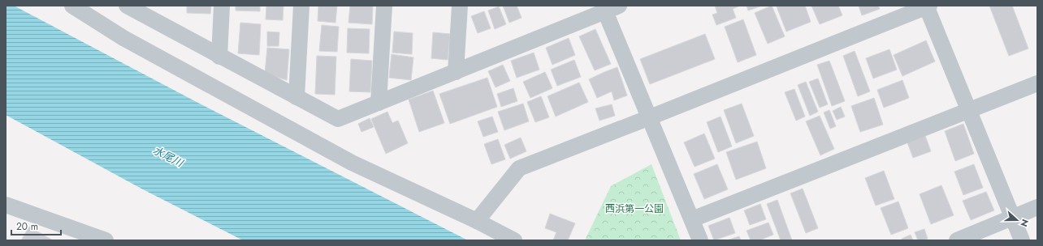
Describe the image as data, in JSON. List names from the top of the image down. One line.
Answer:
{"water":["水尾川"],"parks":["西浜第一公園"],"scale_bar":"20 m","north":"right"}
